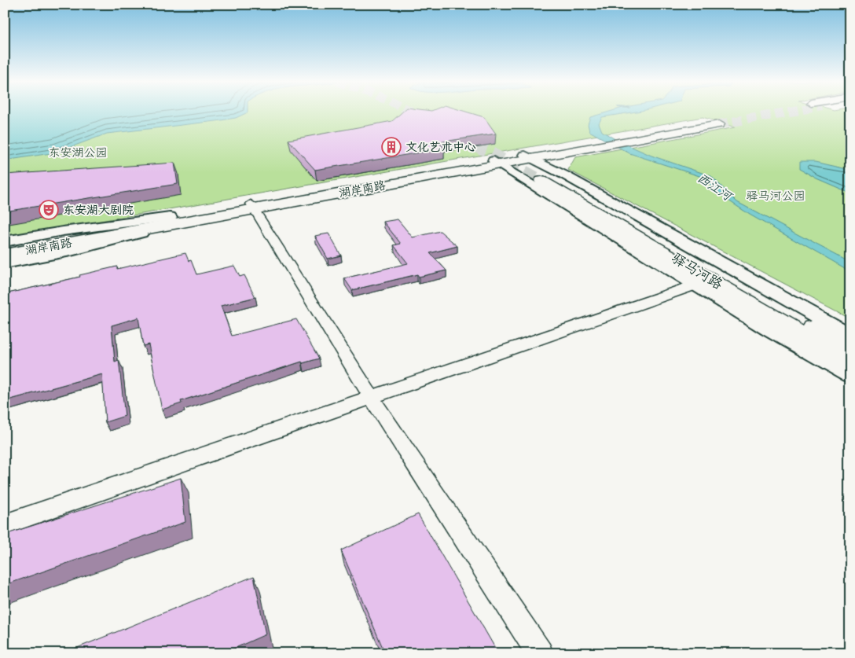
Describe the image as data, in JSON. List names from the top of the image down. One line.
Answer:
{"streets":{"main road":["湖岸南路","驿马河路"]},"water":["西江河"],"parks":["东安湖公园","驿马河公园"],"places":{"building":["文化艺术中心"],"theatre":["东安湖大剧院"]}}
